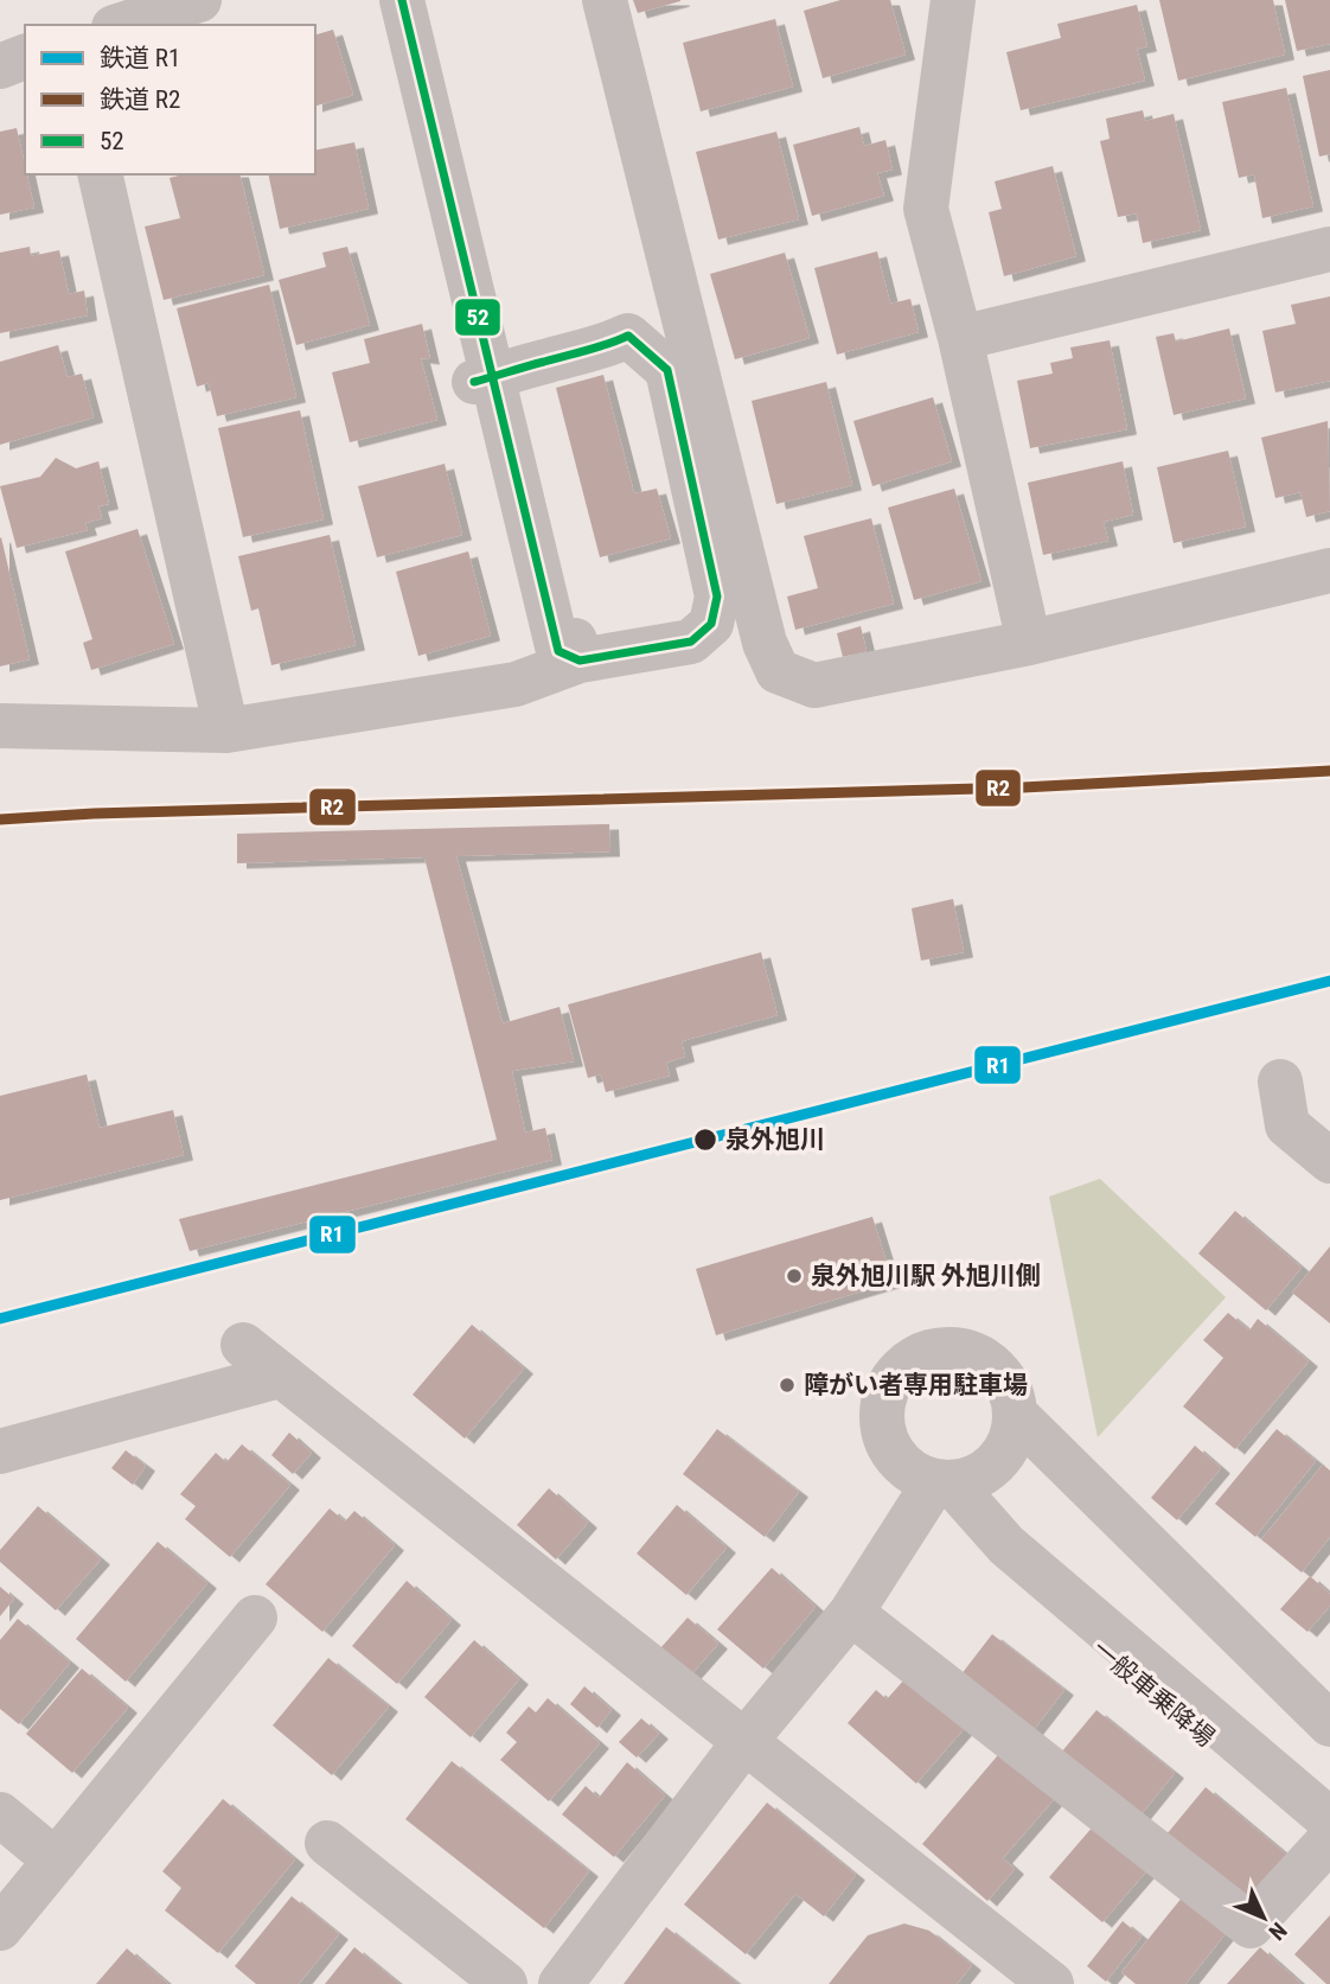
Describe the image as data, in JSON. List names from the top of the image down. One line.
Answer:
{"places":["泉外旭川","泉外旭川駅 外旭川側","障がい者専用駐車場"],"lines":["transit line 52","rail line R2","rail line R1"],"legend":["鉄道 R1","鉄道 R2","52"],"north":"bottom right"}
